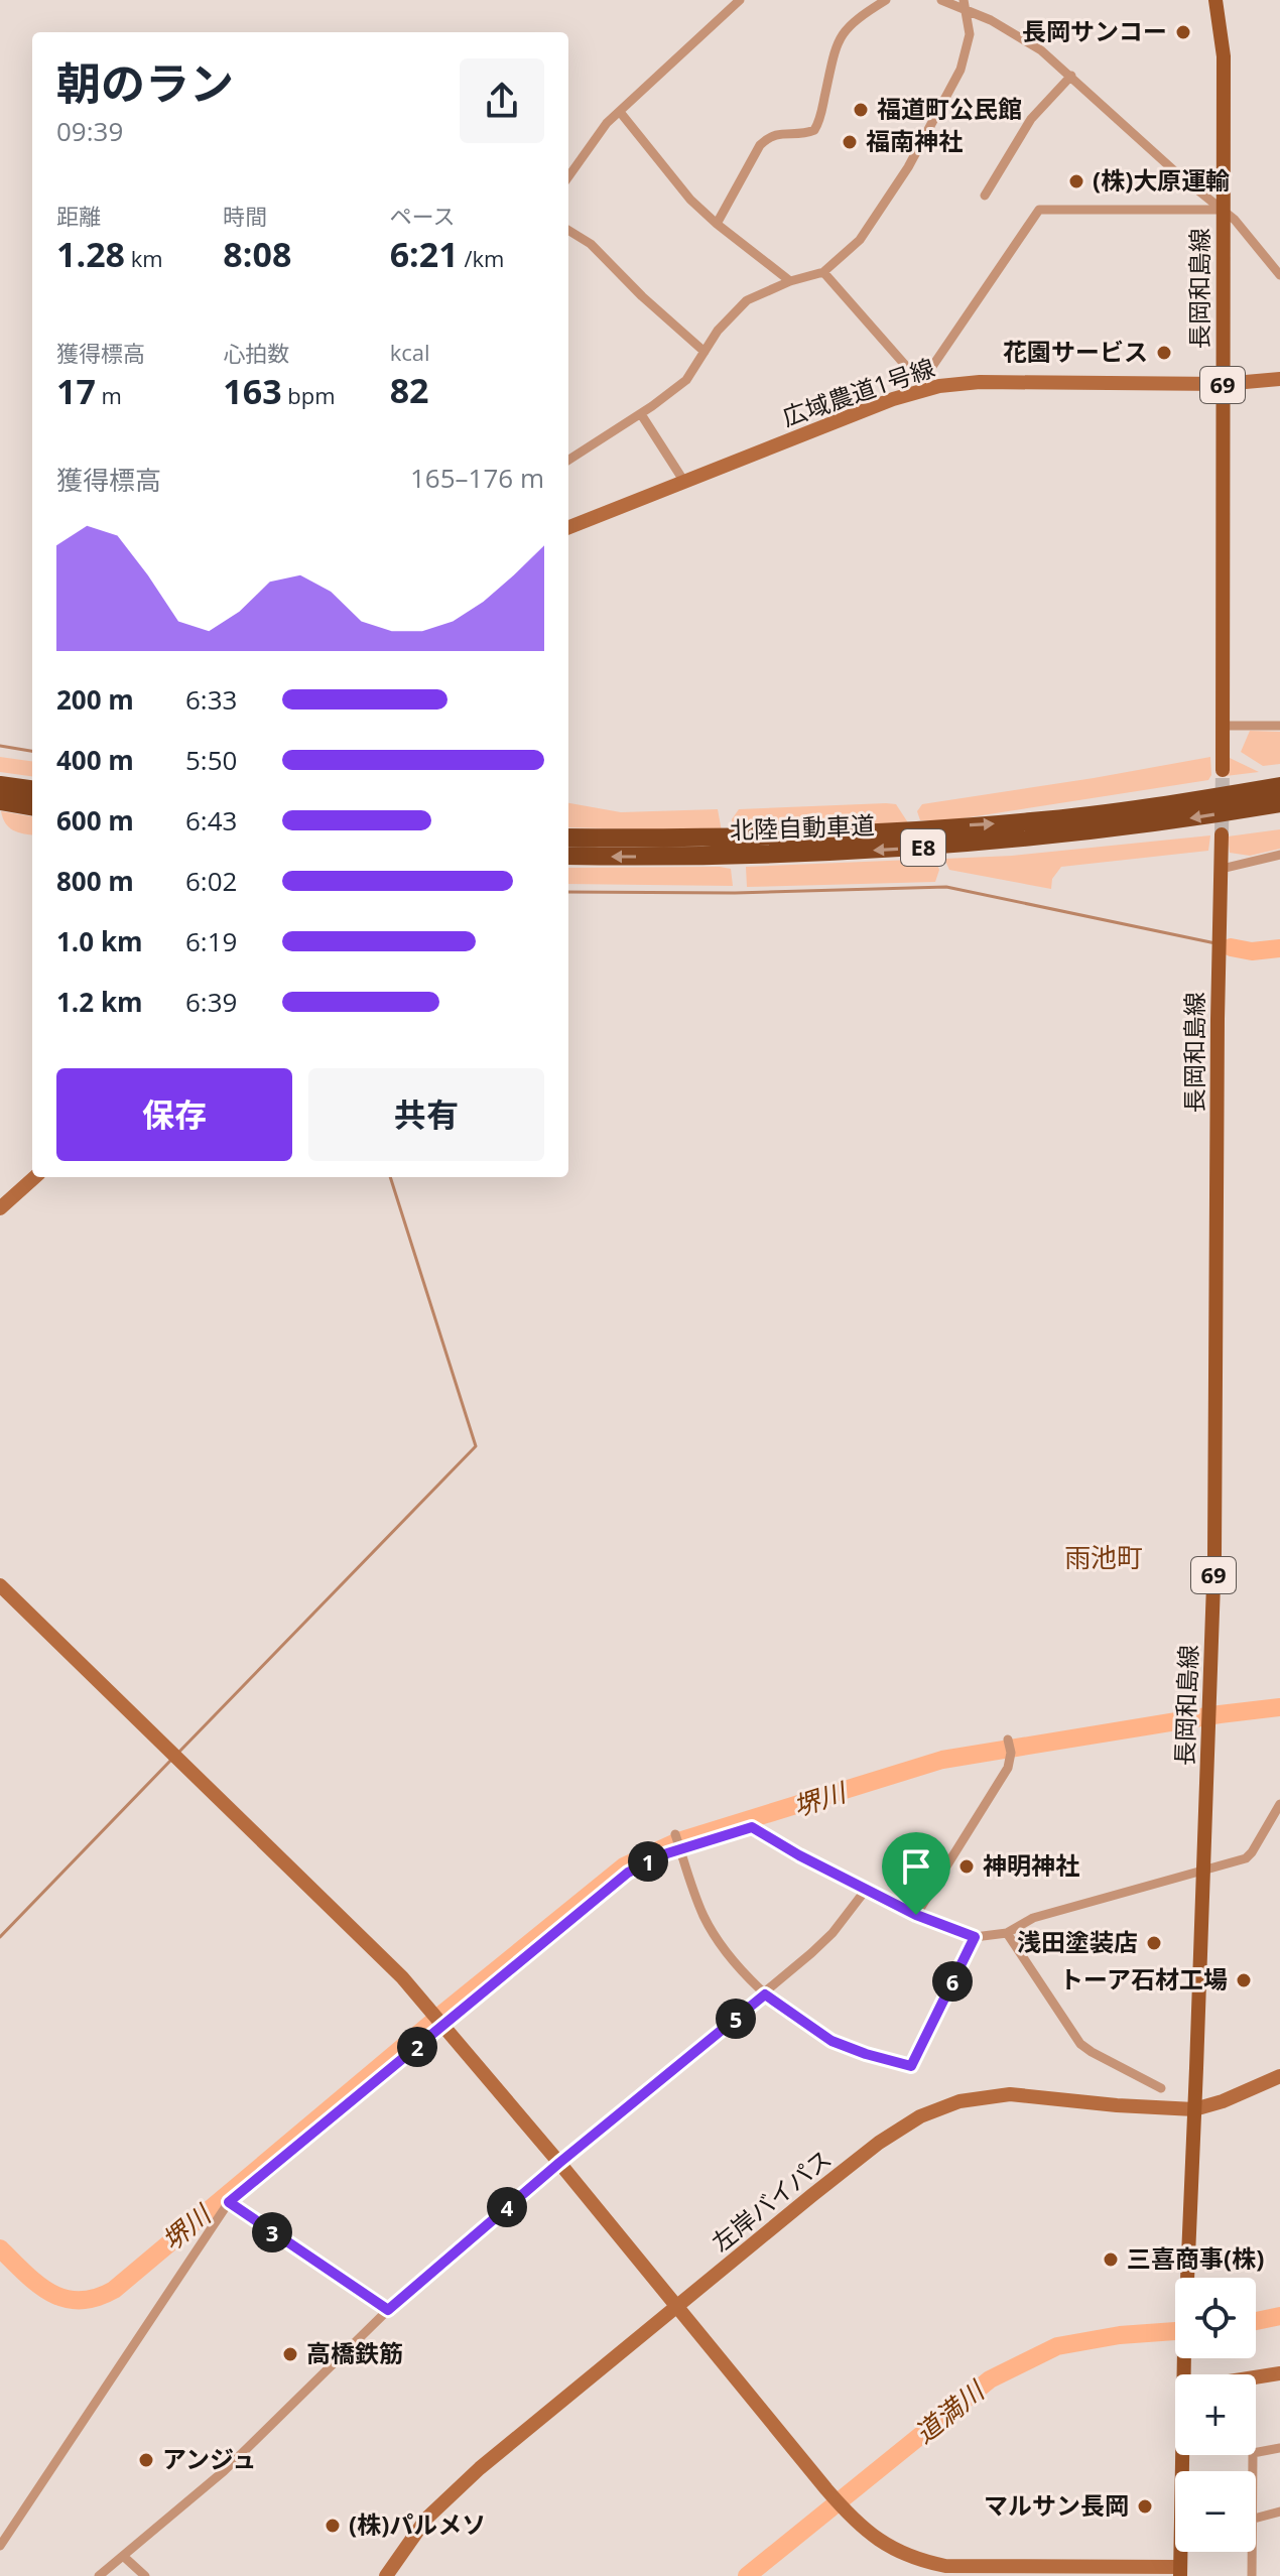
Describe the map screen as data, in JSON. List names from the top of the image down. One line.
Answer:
{"streets":{"highway":["北陸自動車道","E8"],"main road":["長岡和島線","69"],"street":["広域農道1号線","左岸バイパス"]},"crossings":[["長岡和島線","広域農道1号線"],["長岡和島線","左岸バイパス"]],"districts":["雨池町"],"water":["堺川","道満川"],"places":["長岡サンコー","福道町公民館","福南神社","(株)大原運輸","花園サービス","神明神社","浅田塗装店","トーア石材工場","三喜商事(株)","高橋鉄筋","アンジュ","マルサン長岡","(株)パルメソ"],"page":{"heading":["朝のラン","09:39"],"stats":[["距離","1.28 km"],["時間","8:08"],["ペース","6:21 /km"],["獲得標高","17 m"],["心拍数","163 bpm"],["kcal","82"]],"chart":["獲得標高","165–176 m"],"list":[{"name":"200 m","note":"6:33"},{"name":"400 m","note":"5:50"},{"name":"600 m","note":"6:43"},{"name":"800 m","note":"6:02"},{"name":"1.0 km","note":"6:19"},{"name":"1.2 km","note":"6:39"}],"buttons":["保存","共有"],"pins":["1","6","5","2","4","3"],"map_buttons":["+","−"]}}
